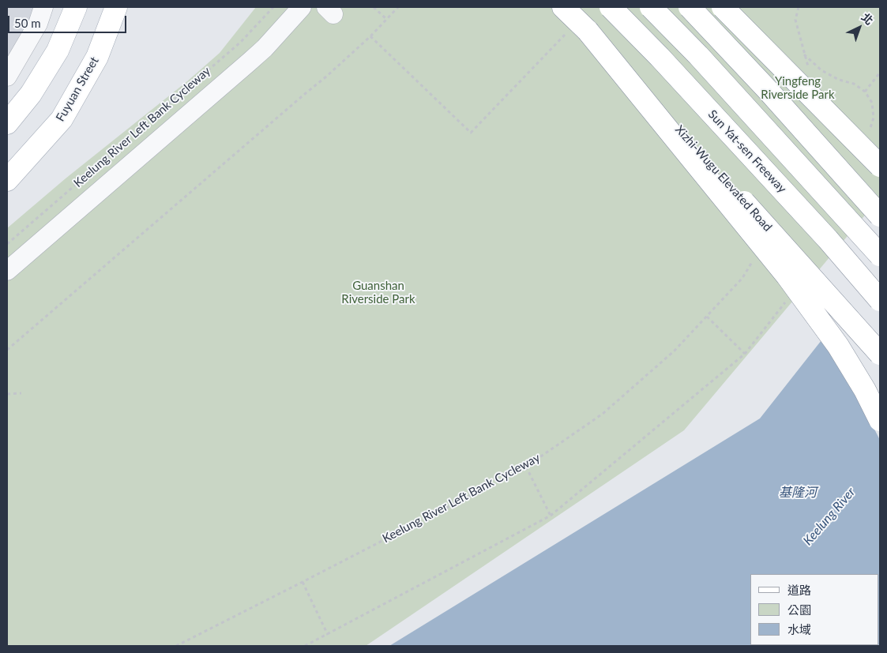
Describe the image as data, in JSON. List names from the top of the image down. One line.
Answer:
{"streets":{"main road":["Fuyuan Street","Sun Yat-sen Freeway","Xizhi-Wugu Elevated Road"],"path":["Keelung River Left Bank Cycleway"]},"water":["基隆河","Keelung River"],"parks":["Yingfeng Riverside Park","Guanshan Riverside Park"],"legend":["道路","公園","水域"],"scale_bar":"50 m","north":"top right"}
